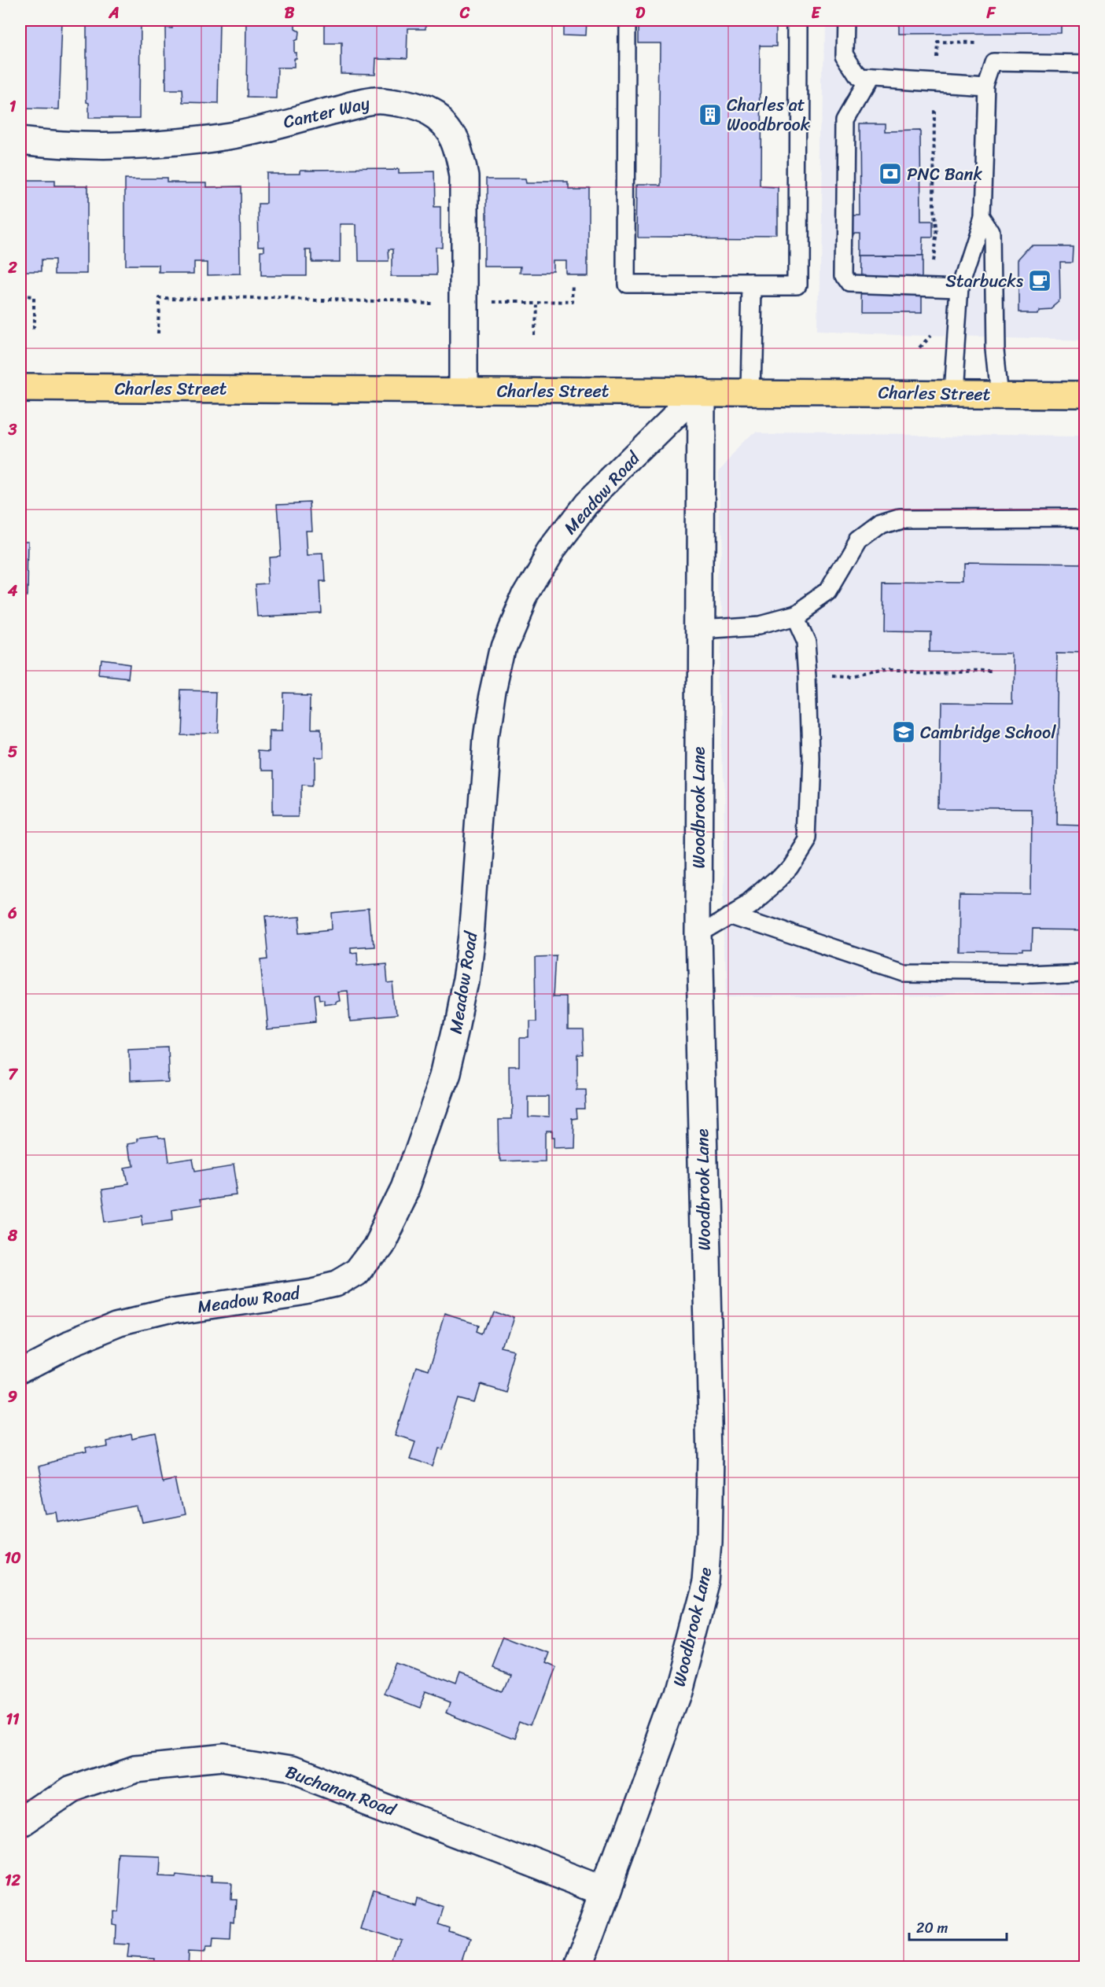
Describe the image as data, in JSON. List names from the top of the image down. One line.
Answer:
{"streets":{"main road":["Charles Street"],"street":["Canter Way","Meadow Road","Woodbrook Lane","Buchanan Road"]},"crossings":[["Canter Way","Charles Street"],["Charles Street","Meadow Road"],["Charles Street","Woodbrook Lane"],["Meadow Road","Woodbrook Lane"],["Woodbrook Lane","Buchanan Road"]],"places":{"building":["Charles at Woodbrook"],"bank":["PNC Bank"],"cafe":["Starbucks"],"school or university":["Cambridge School"]},"scale_bar":"20 m","grid":{"columns":["A","B","C","D","E","F"],"rows":["1","2","3","4","5","6","7","8","9","10","11","12"]}}
